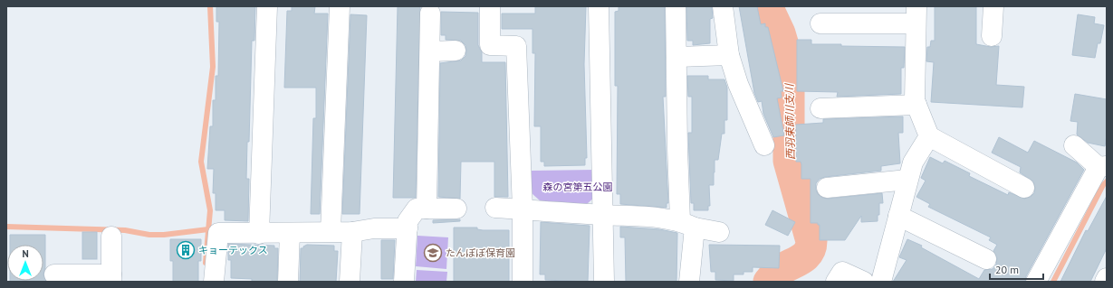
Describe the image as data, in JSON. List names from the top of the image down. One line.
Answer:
{"water":["西羽束師川支川"],"parks":["森の宮第五公園"],"places":{"building":["キョーテックス"],"school or university":["たんぽぽ保育園"]},"scale_bar":"20 m","north":"top"}
